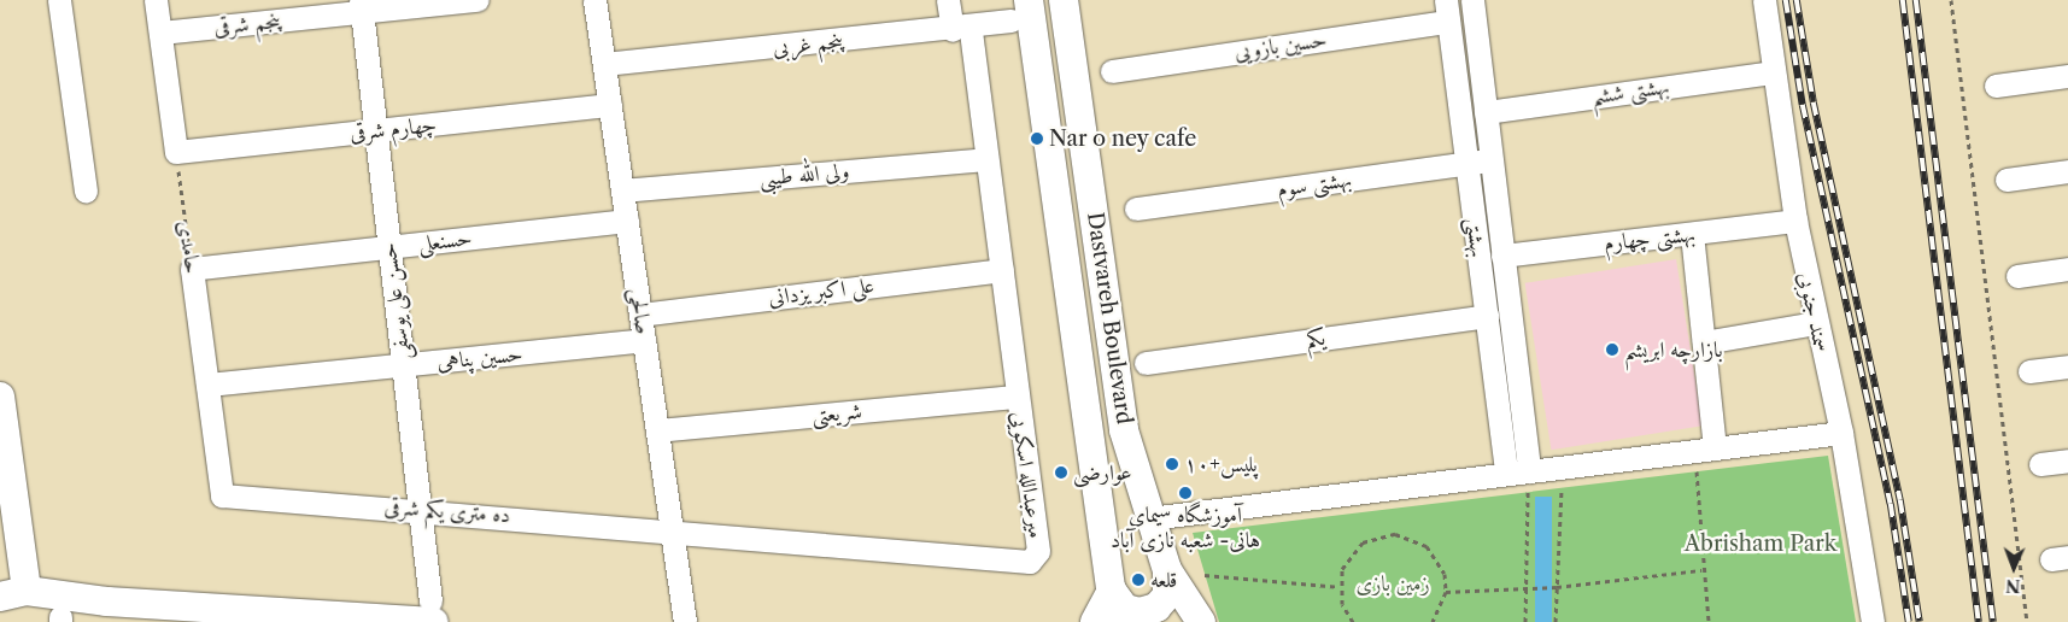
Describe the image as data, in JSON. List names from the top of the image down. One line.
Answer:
{"streets":{"main road":["Dastvareh Boulevard"],"street":["پنجم شرقی","پنجم غربی","حسین بازویی","بهشتی ششم","چهارم شرقی","ولی الله طیبی","بهشتی سوم","بهشتی","بهشتی چهارم","حسنعلی","حامدی","علی اکبر یزدانی","حسن علی یوسفی","صالحی","سمند جنوبی","یکم","حسین پناهی","شریعتی","میرعبدالله اسکویی","ده متری یکم شرقی"]},"crossings":[["پنجم شرقی","حسن علی یوسفی"],["پنجم غربی","صالحی"],["پنجم غربی","Dastvareh Boulevard"],["پنجم غربی","میرعبدالله اسکویی"],["حسین بازویی","بهشتی"],["بهشتی ششم","سمند جنوبی"],["چهارم شرقی","حامدی"],["چهارم شرقی","حسن علی یوسفی"],["چهارم شرقی","صالحی"],["ولی الله طیبی","صالحی"],["ولی الله طیبی","میرعبدالله اسکویی"],["بهشتی سوم","بهشتی"],["بهشتی","یکم"],["بهشتی چهارم","سمند جنوبی"],["حسنعلی","حامدی"],["حسنعلی","حسن علی یوسفی"],["حسنعلی","صالحی"],["حامدی","حسین پناهی"],["حامدی","ده متری یکم شرقی"],["علی اکبر یزدانی","صالحی"],["علی اکبر یزدانی","میرعبدالله اسکویی"],["حسن علی یوسفی","حسین پناهی"],["حسن علی یوسفی","ده متری یکم شرقی"],["صالحی","حسین پناهی"],["صالحی","شریعتی"],["صالحی","میرعبدالله اسکویی"],["صالحی","ده متری یکم شرقی"],["شریعتی","میرعبدالله اسکویی"],["میرعبدالله اسکویی","ده متری یکم شرقی"]],"parks":["Abrisham Park","زمین بازی"],"places":["Nar o ney cafe","بازارچه ابریشم","پلیس+۱۰","عوارضی","آموزشگاه سیمای هانی- شعبه نازی آباد","قلعه"],"north":"bottom"}
